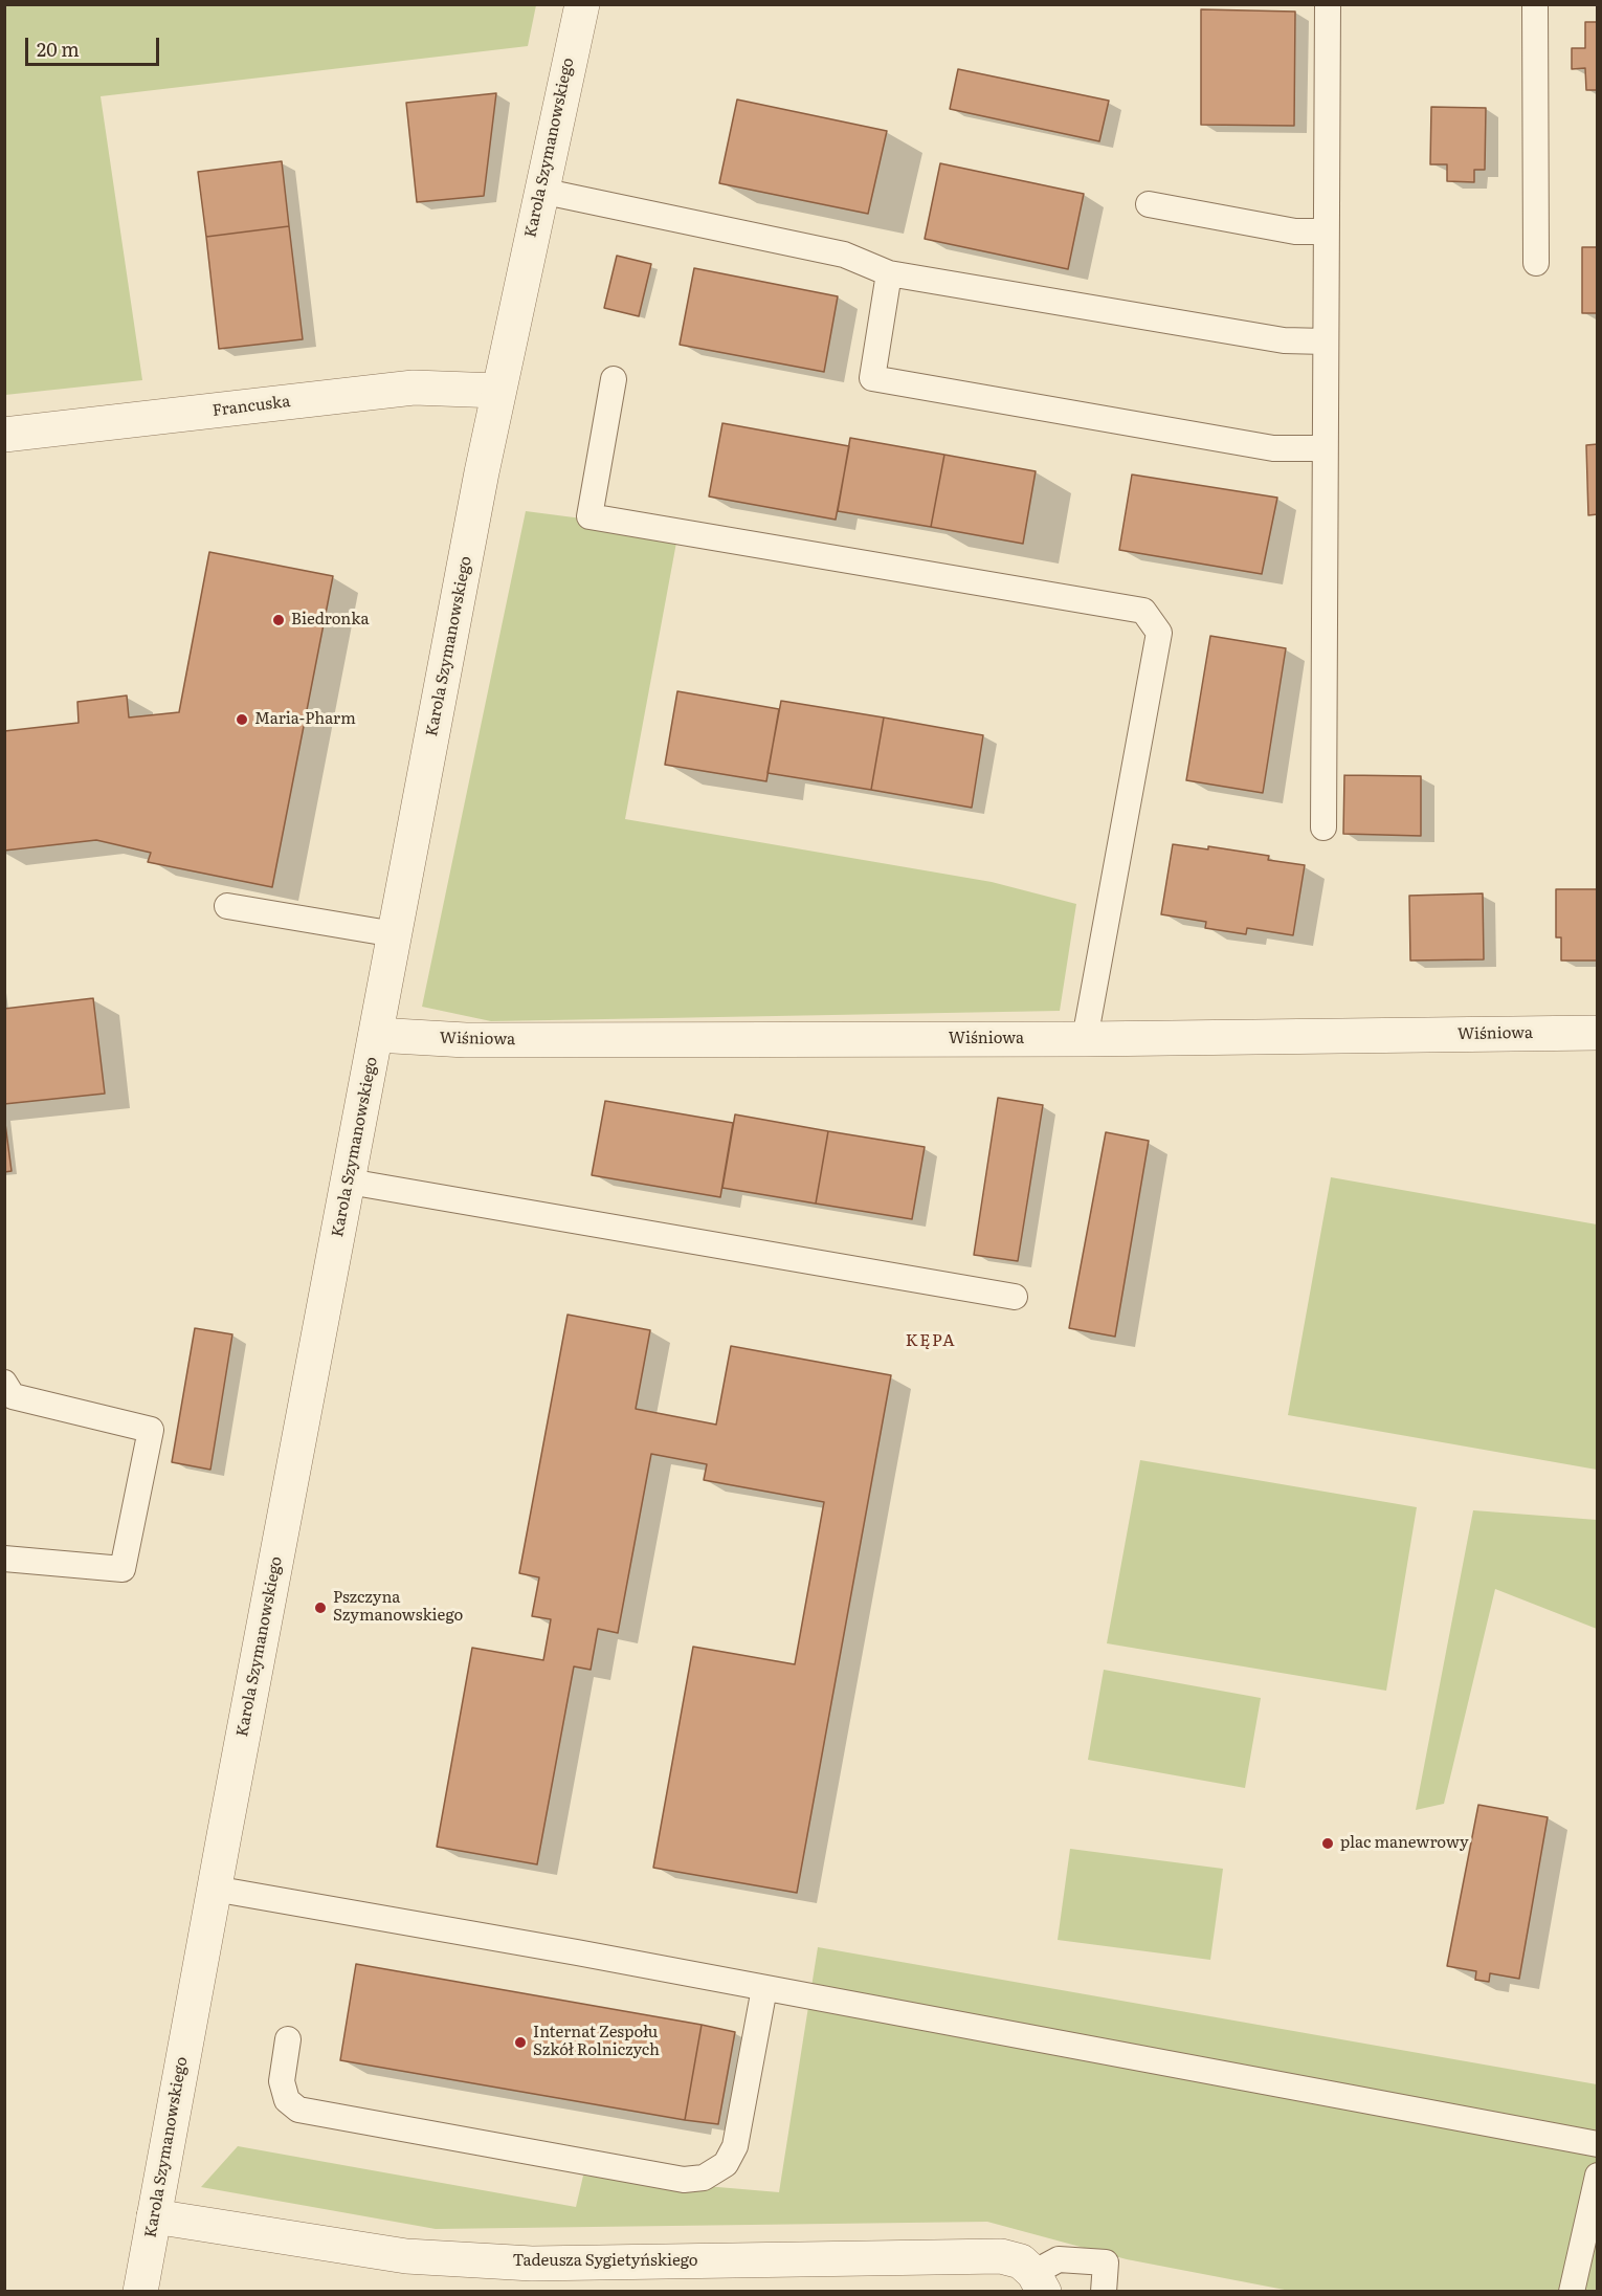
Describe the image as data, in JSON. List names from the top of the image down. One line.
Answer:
{"streets":{"street":["Karola Szymanowskiego","Francuska","Wiśniowa","Tadeusza Sygietyńskiego"]},"crossings":[["Karola Szymanowskiego","Francuska"],["Karola Szymanowskiego","Wiśniowa"],["Karola Szymanowskiego","Tadeusza Sygietyńskiego"]],"districts":["KĘPA"],"places":["Biedronka","Maria-Pharm","Pszczyna Szymanowskiego","plac manewrowy","Internat Zespołu Szkół Rolniczych"],"scale_bar":"20 m"}
